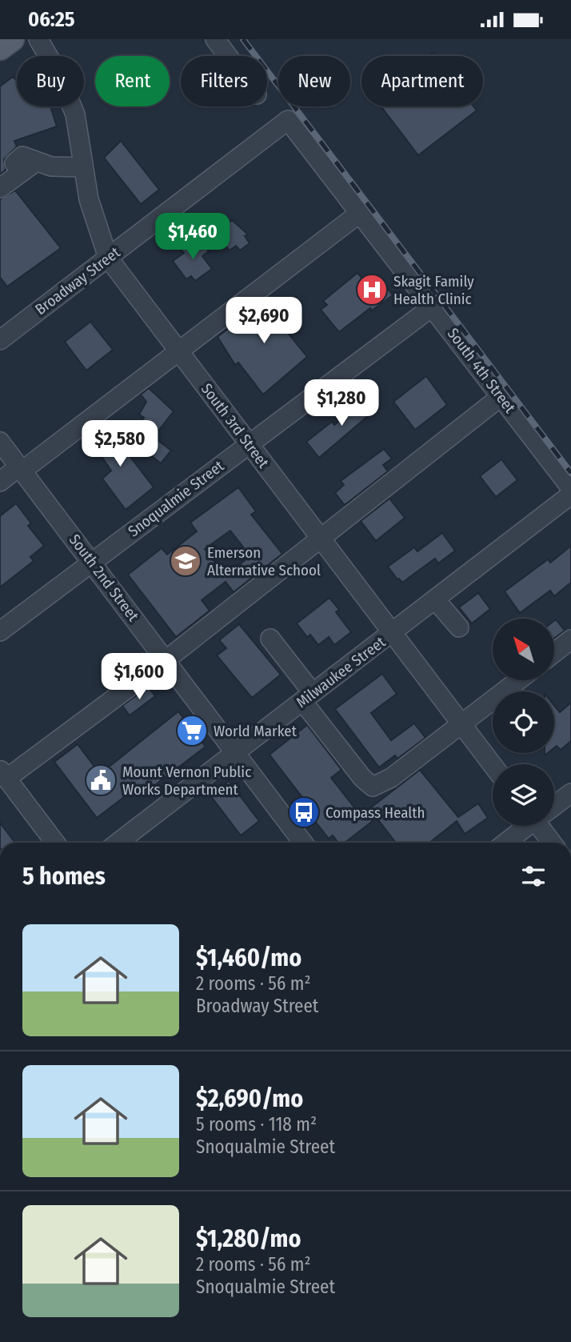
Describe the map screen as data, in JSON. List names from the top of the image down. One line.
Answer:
{"streets":{"street":["Broadway Street","South 4th Street","South 3rd Street","Snoqualmie Street","South 2nd Street","Milwaukee Street"]},"crossings":[["Broadway Street","South 4th Street"],["Broadway Street","South 3rd Street"],["South 4th Street","Snoqualmie Street"],["South 3rd Street","Snoqualmie Street"],["South 3rd Street","Milwaukee Street"],["Snoqualmie Street","South 2nd Street"],["South 2nd Street","Milwaukee Street"]],"places":{"hospital":["Skagit Family Health Clinic"],"school or university":["Emerson Alternative School"],"supermarket":["World Market"],"public building":["Mount Vernon Public Works Department"],"bus stop":["Compass Health"]},"north":"top left","page":{"status":"06:25","chip":["Buy","Rent","Filters","New","Apartment"],"price":["$1,460","$2,690","$1,280","$2,580","$1,600"],"heading":"5 homes","list":[{"name":"$1,460/mo","note":"2 rooms · 56 m² · Broadway Street"},{"name":"$2,690/mo","note":"5 rooms · 118 m² · Snoqualmie Street"},{"name":"$1,280/mo","note":"2 rooms · 56 m² · Snoqualmie Street"}]}}
